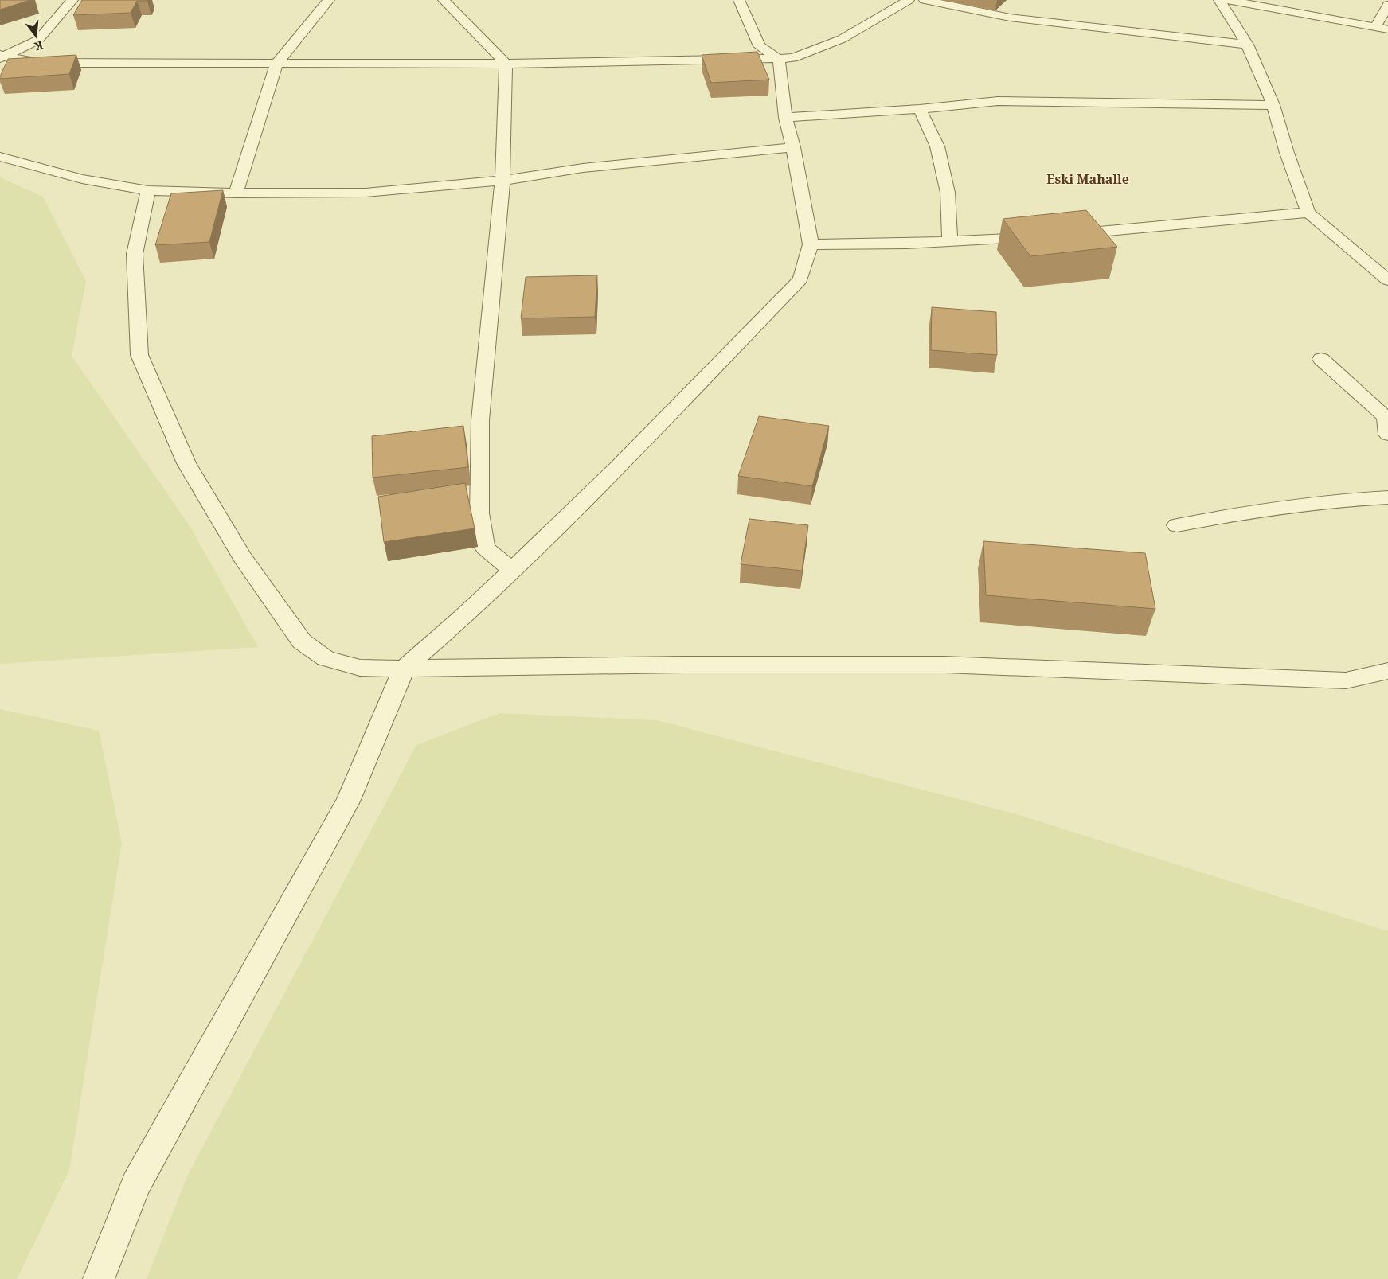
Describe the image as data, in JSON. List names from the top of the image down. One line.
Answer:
{"districts":["Eski Mahalle"],"north":"bottom"}
